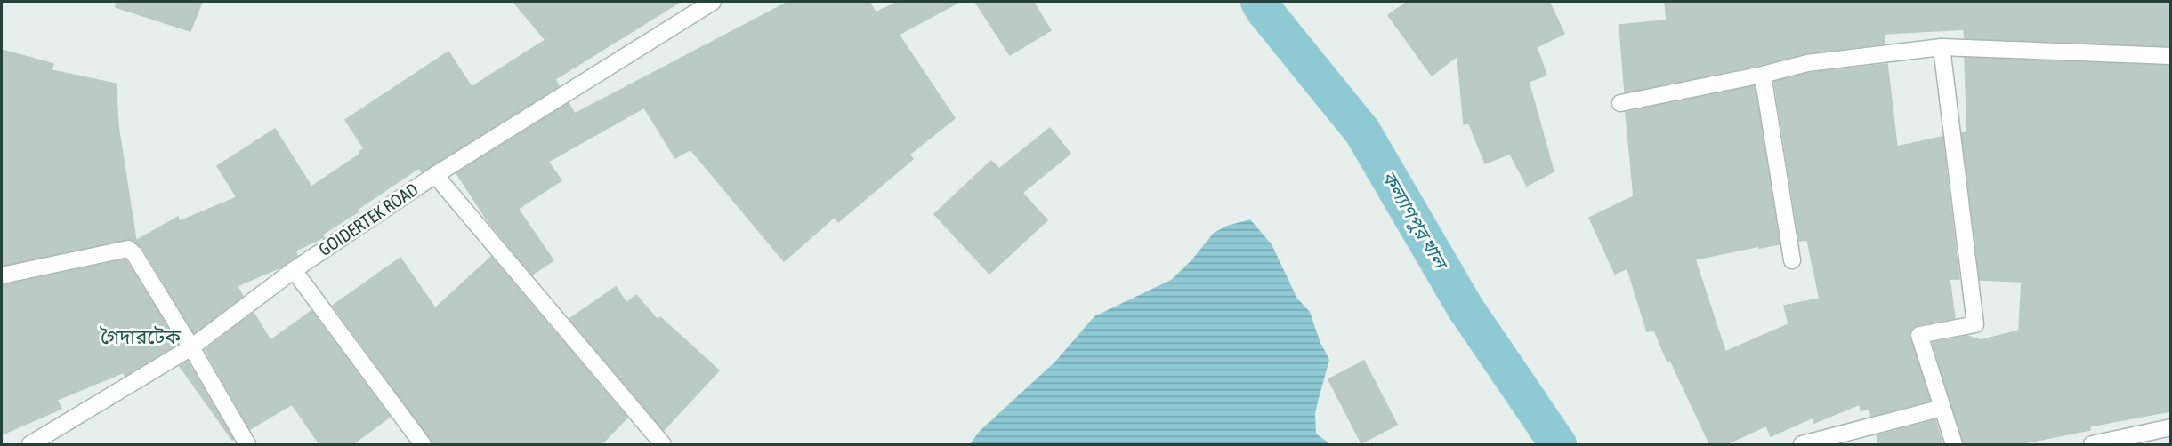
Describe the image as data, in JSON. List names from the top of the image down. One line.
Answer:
{"streets":{"street":["GOIDERTEK ROAD"]},"districts":["গৈদারটেক"],"water":["কল্যাণপুর খাল"]}
